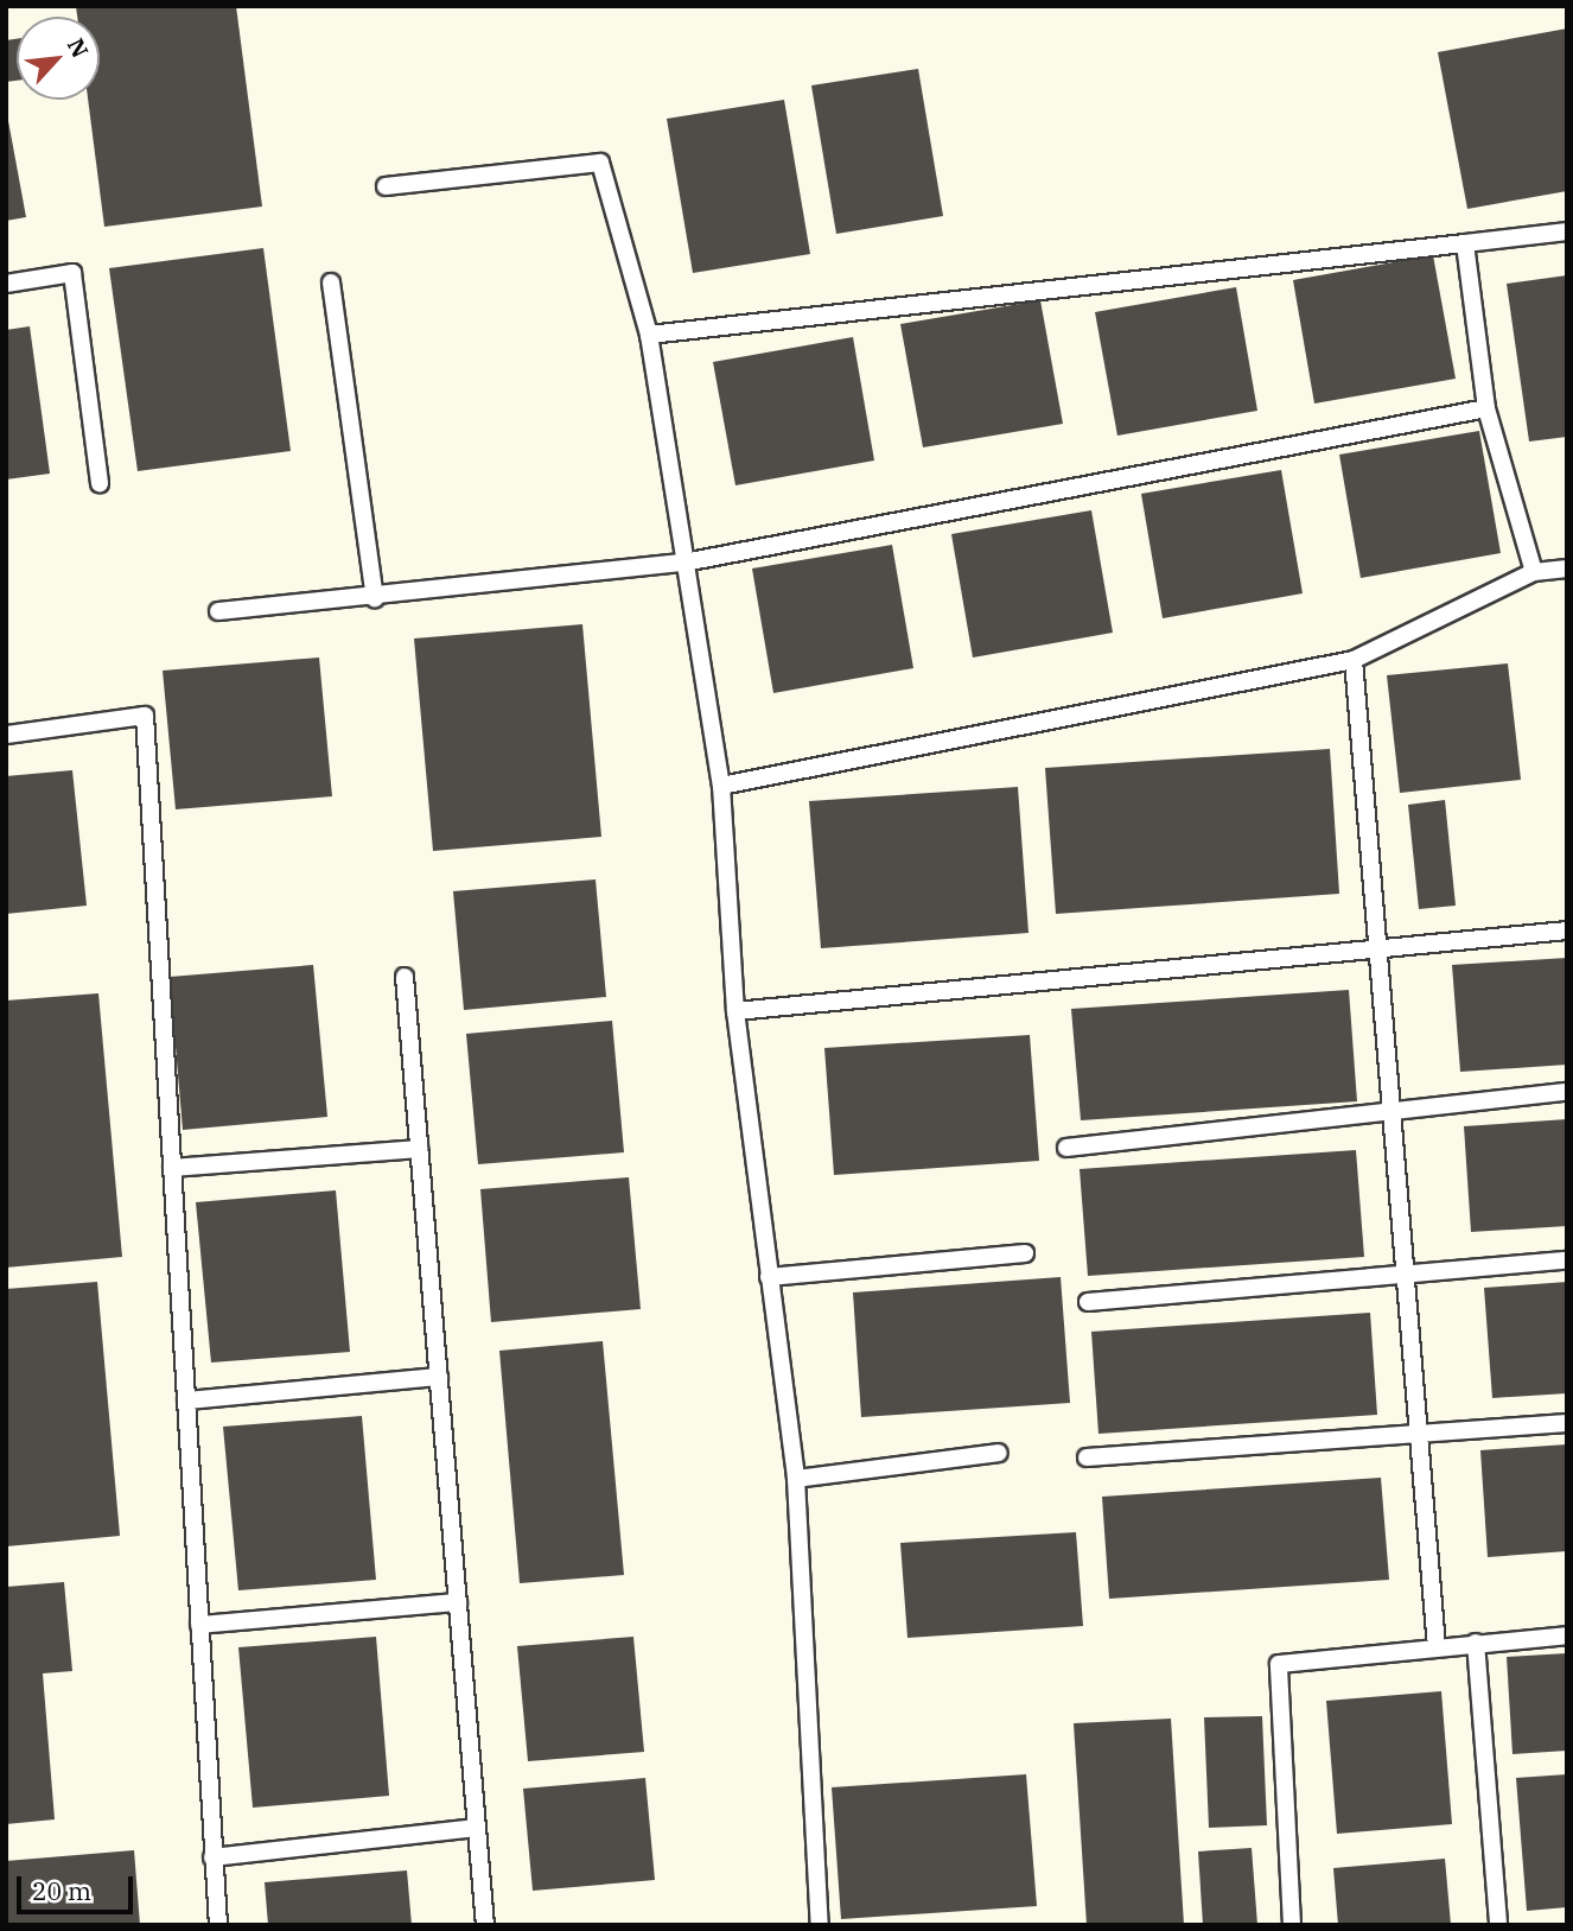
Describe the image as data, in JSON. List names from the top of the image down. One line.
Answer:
{"scale_bar":"20 m","north":"top right"}
